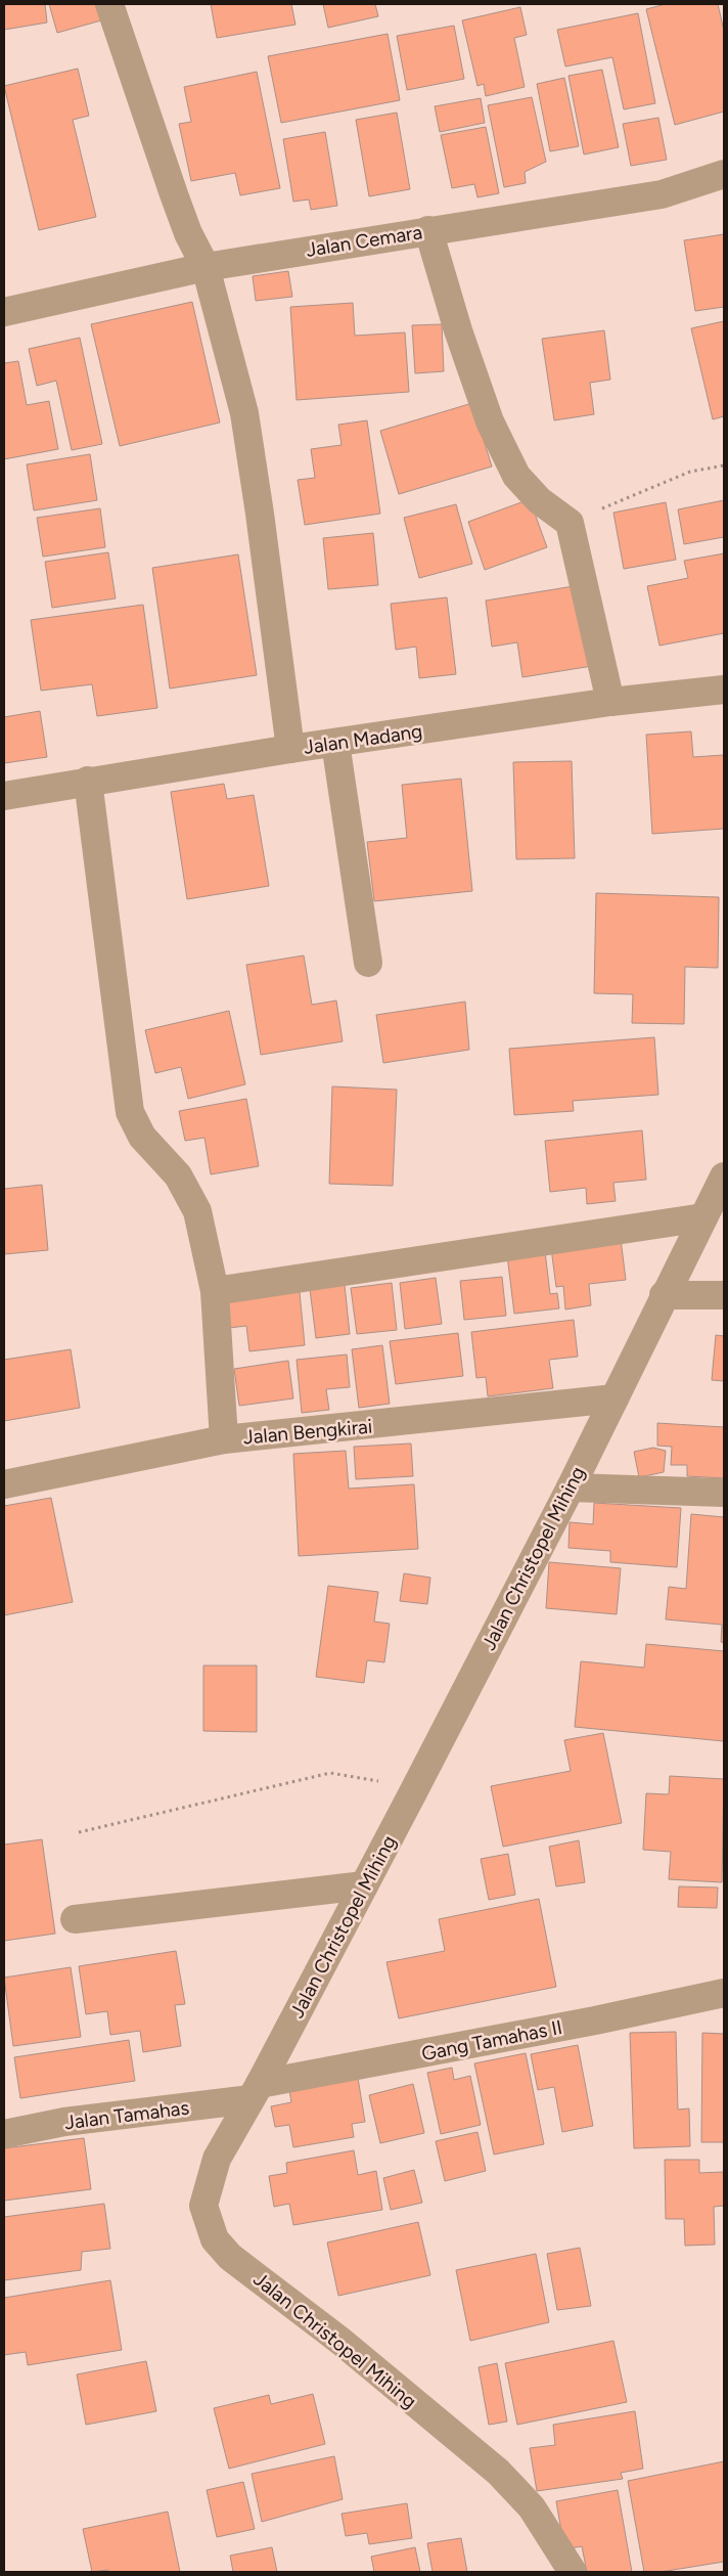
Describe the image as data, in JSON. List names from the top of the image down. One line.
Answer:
{"streets":{"street":["Jalan Cemara","Jalan Madang","Jalan Bengkirai","Jalan Christopel Mihing","Gang Tamahas II","Jalan Tamahas"]},"crossings":[["Jalan Bengkirai","Jalan Christopel Mihing"],["Jalan Christopel Mihing","Gang Tamahas II"],["Jalan Christopel Mihing","Jalan Tamahas"],["Gang Tamahas II","Jalan Tamahas"]]}
